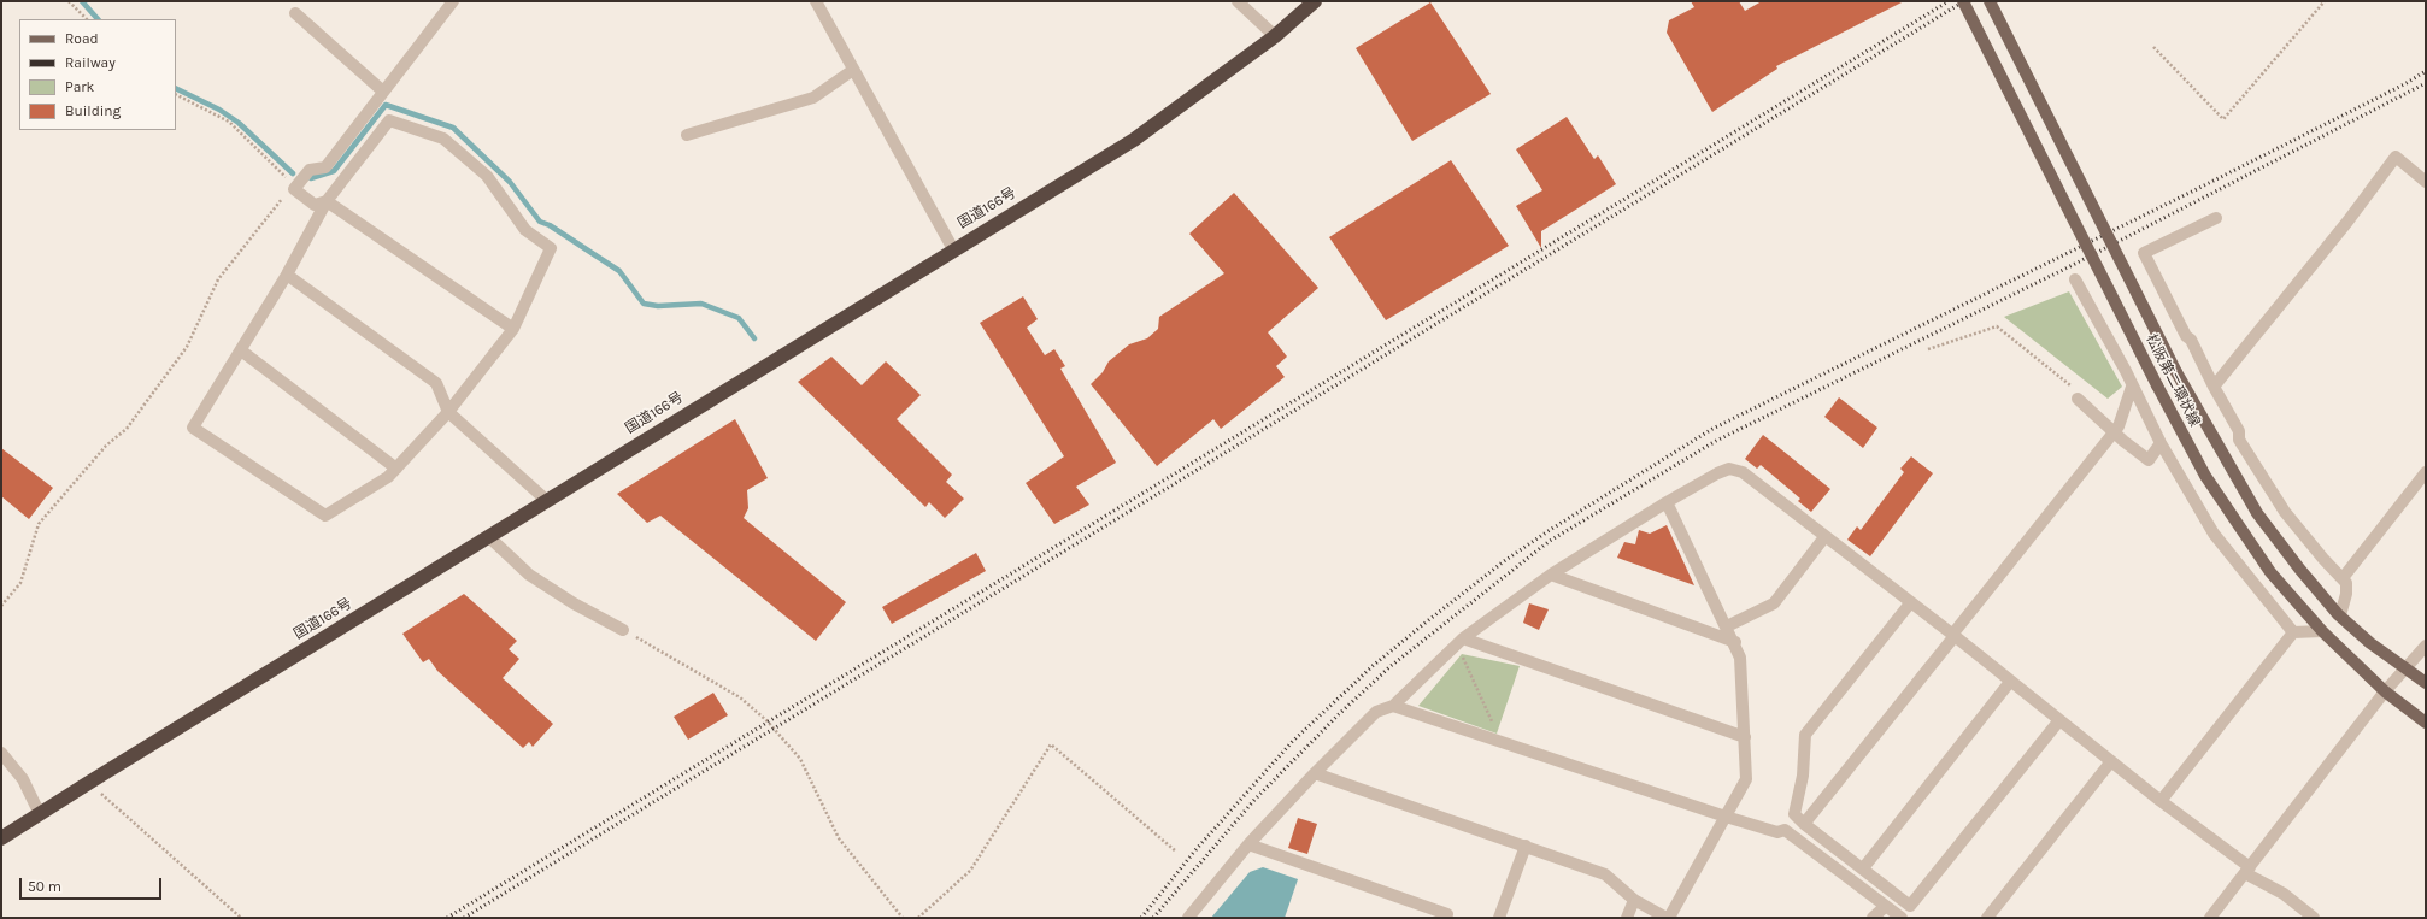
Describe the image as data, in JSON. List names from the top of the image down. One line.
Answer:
{"streets":{"highway":["国道166号"],"main road":["松阪第二環状線"]},"legend":["Road","Railway","Park","Building"],"scale_bar":"50 m"}
